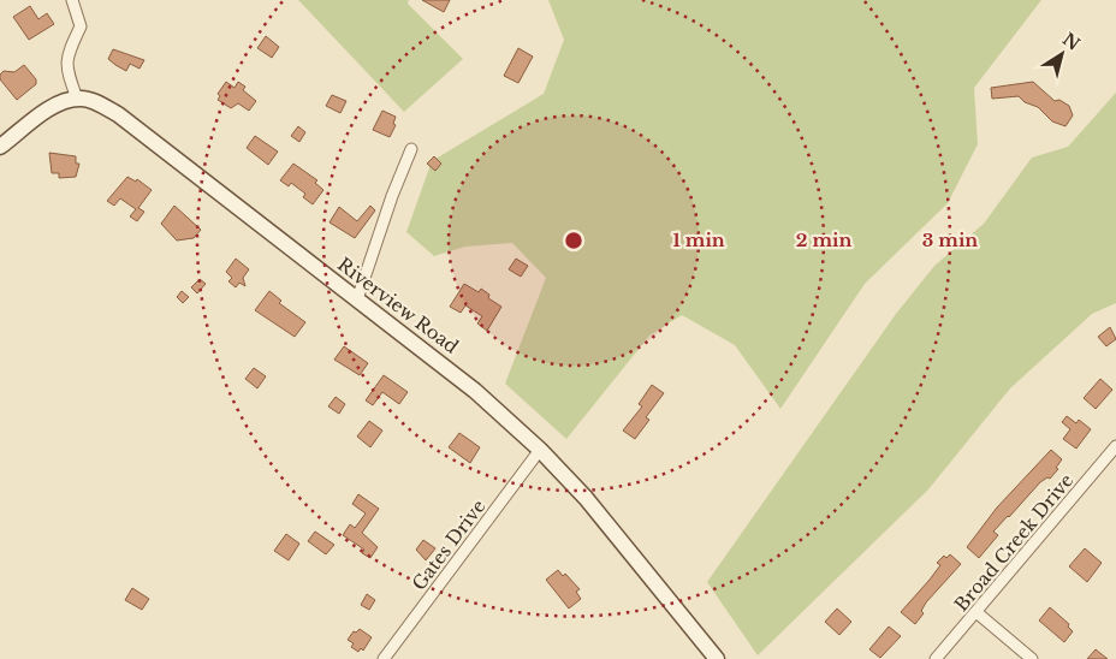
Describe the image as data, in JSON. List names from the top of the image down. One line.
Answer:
{"streets":{"street":["Riverview Road","Broad Creek Drive","Gates Drive"]},"crossings":[["Riverview Road","Gates Drive"]],"north":"top right","rings":["1 min","2 min","3 min"]}
